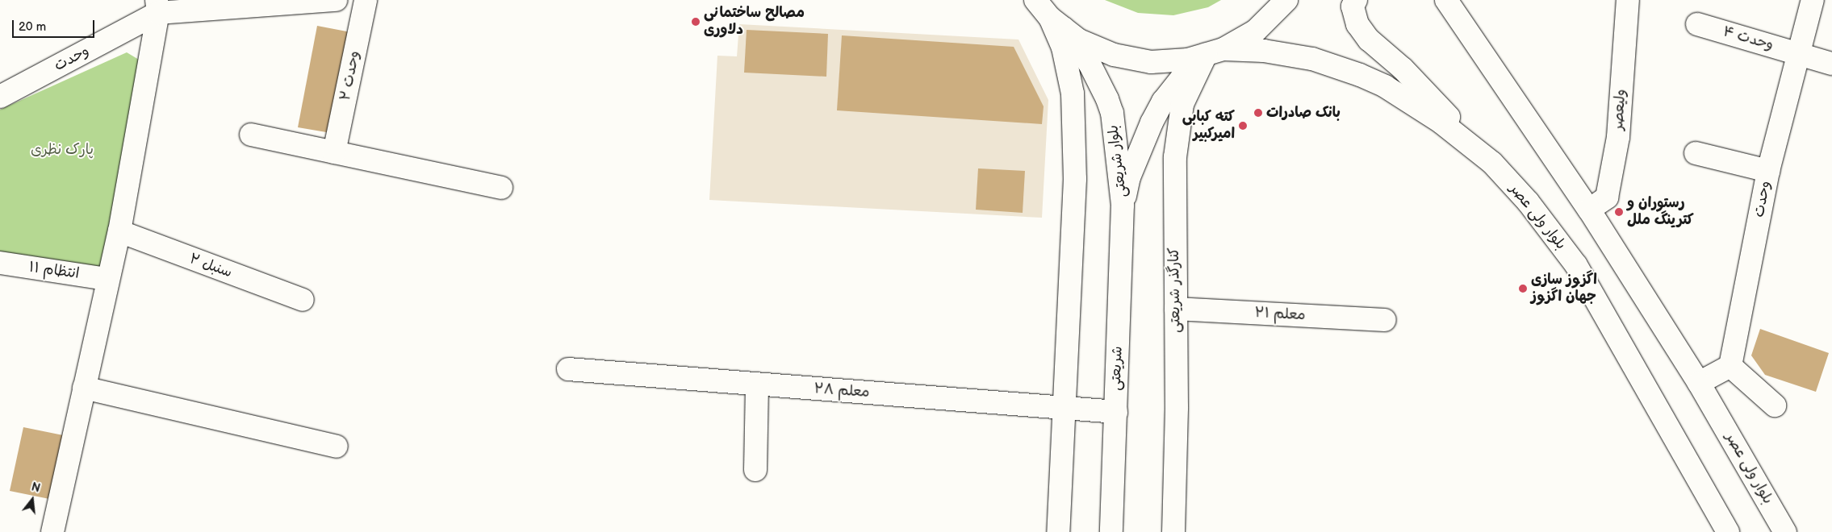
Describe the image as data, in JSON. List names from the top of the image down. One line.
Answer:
{"streets":{"main road":["وحدت ۴","وحدت","وحدت ۲","ولیعصر","بلوار شریعتی","بلوار ولی عصر","سنبل ۲","انتظام ۱۱","کنارگذر شریعتی","معلم ۲۱","شریعتی","معلم ۲۸"]},"crossings":[["وحدت ۴","وحدت"],["ولیعصر","بلوار ولی عصر"],["بلوار شریعتی","بلوار ولی عصر"],["بلوار شریعتی","کنارگذر شریعتی"],["بلوار شریعتی","شریعتی"],["بلوار ولی عصر","کنارگذر شریعتی"],["کنارگذر شریعتی","معلم ۲۱"],["شریعتی","معلم ۲۸"]],"parks":["پارک نظری"],"places":["مصالح ساختمانی دلاوری","بانک صادرات","کته کبابی امیرکبیر","رستوران و کترینگ ملل","اگزوز سازی جهان اگزوز"],"scale_bar":"20 m","north":"top"}
